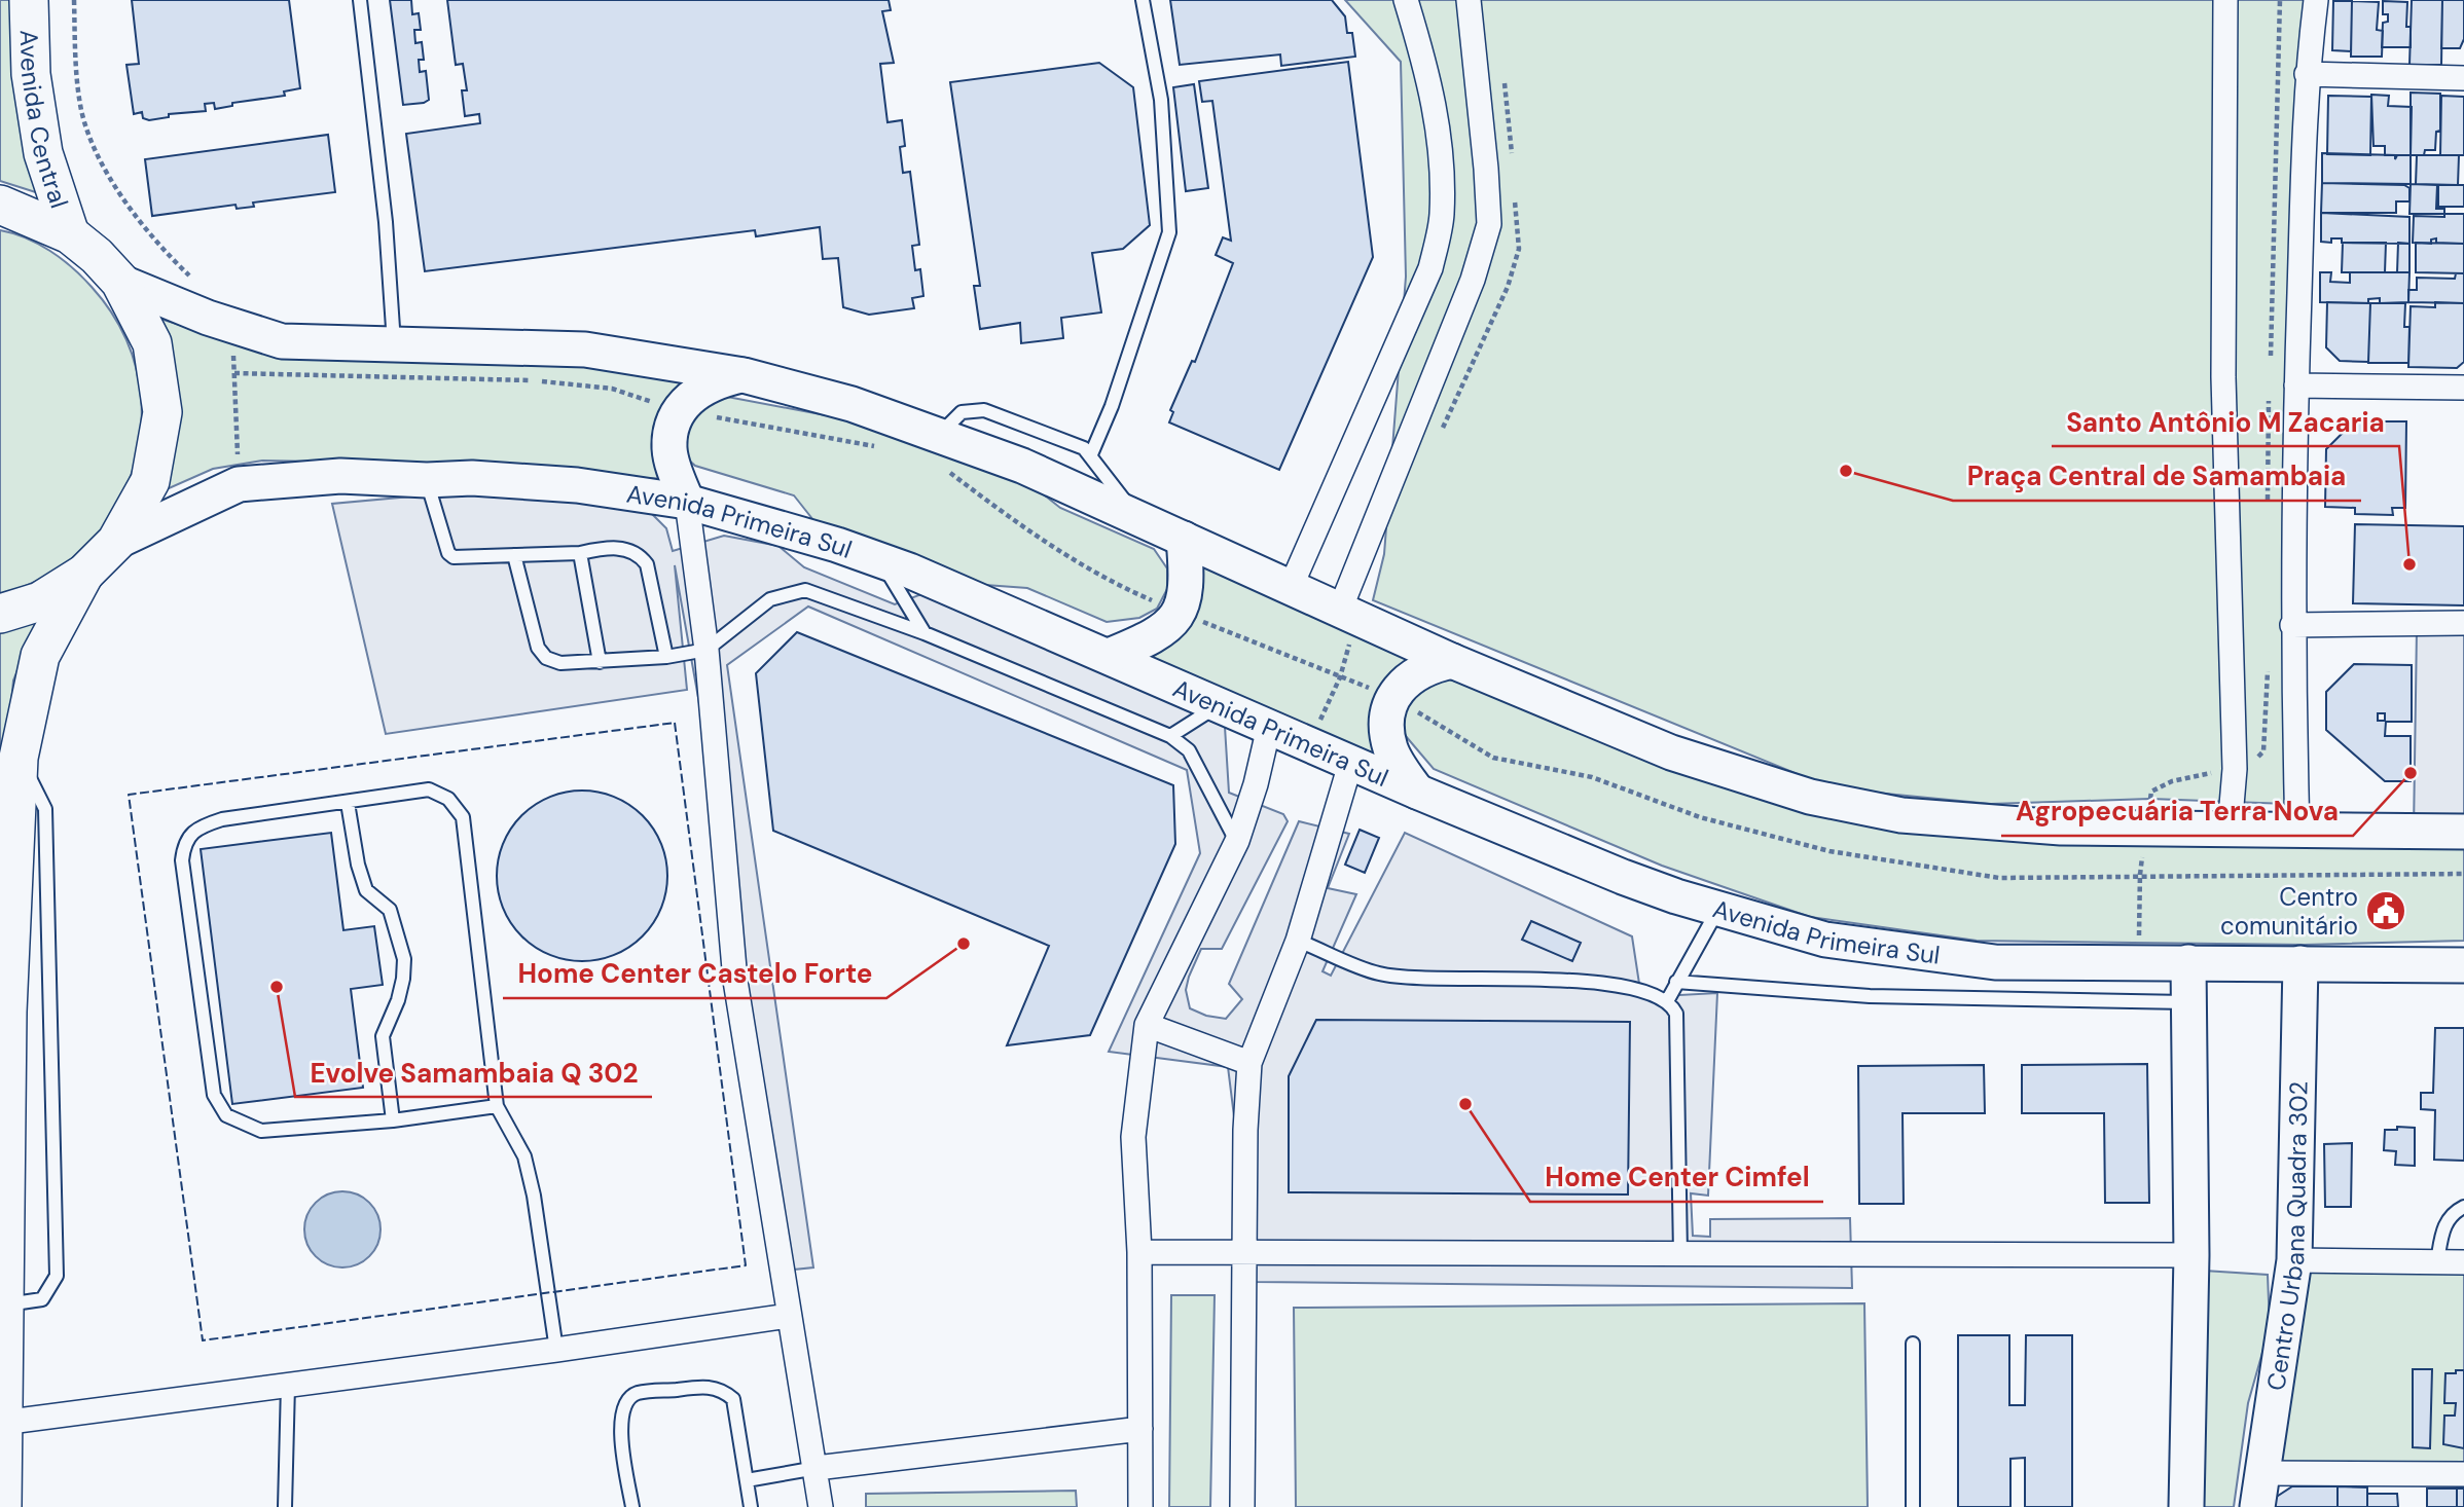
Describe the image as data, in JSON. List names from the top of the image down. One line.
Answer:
{"streets":{"main road":["Avenida Central","Avenida Primeira Sul","Centro Urbana Quadra 302"]},"crossings":[["Avenida Primeira Sul","Centro Urbana Quadra 302"]],"places":{"other":["Praça Central de Samambaia","Santo Antônio M Zacaria","Agropecuária Terra Nova","Home Center Castelo Forte","Evolve Samambaia Q 302","Home Center Cimfel"],"public building":["Centro comunitário"]}}
